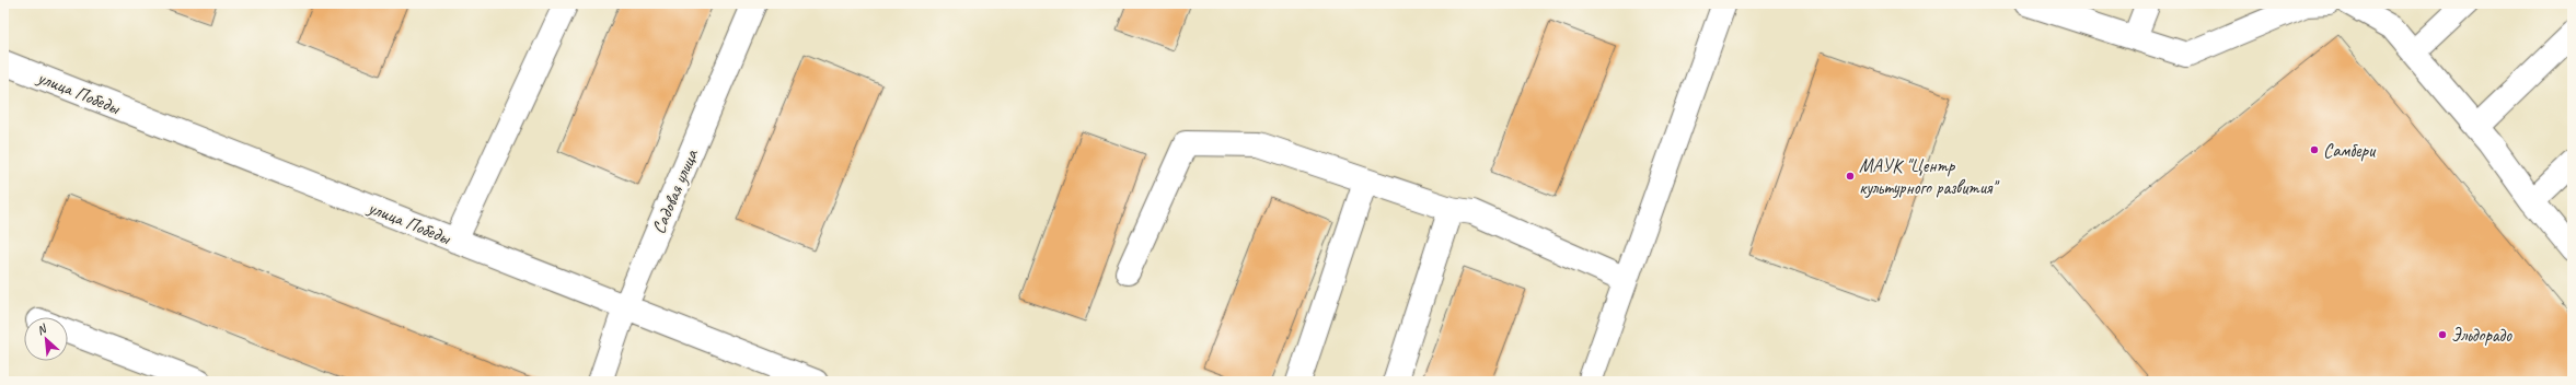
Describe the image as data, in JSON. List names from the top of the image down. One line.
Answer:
{"streets":{"street":["улица Победы","Садовая улица"]},"crossings":[["улица Победы","Садовая улица"]],"places":["Самбери","МАУК \"Центр культурного развития\"","Эльдорадо"],"north":"top left"}
